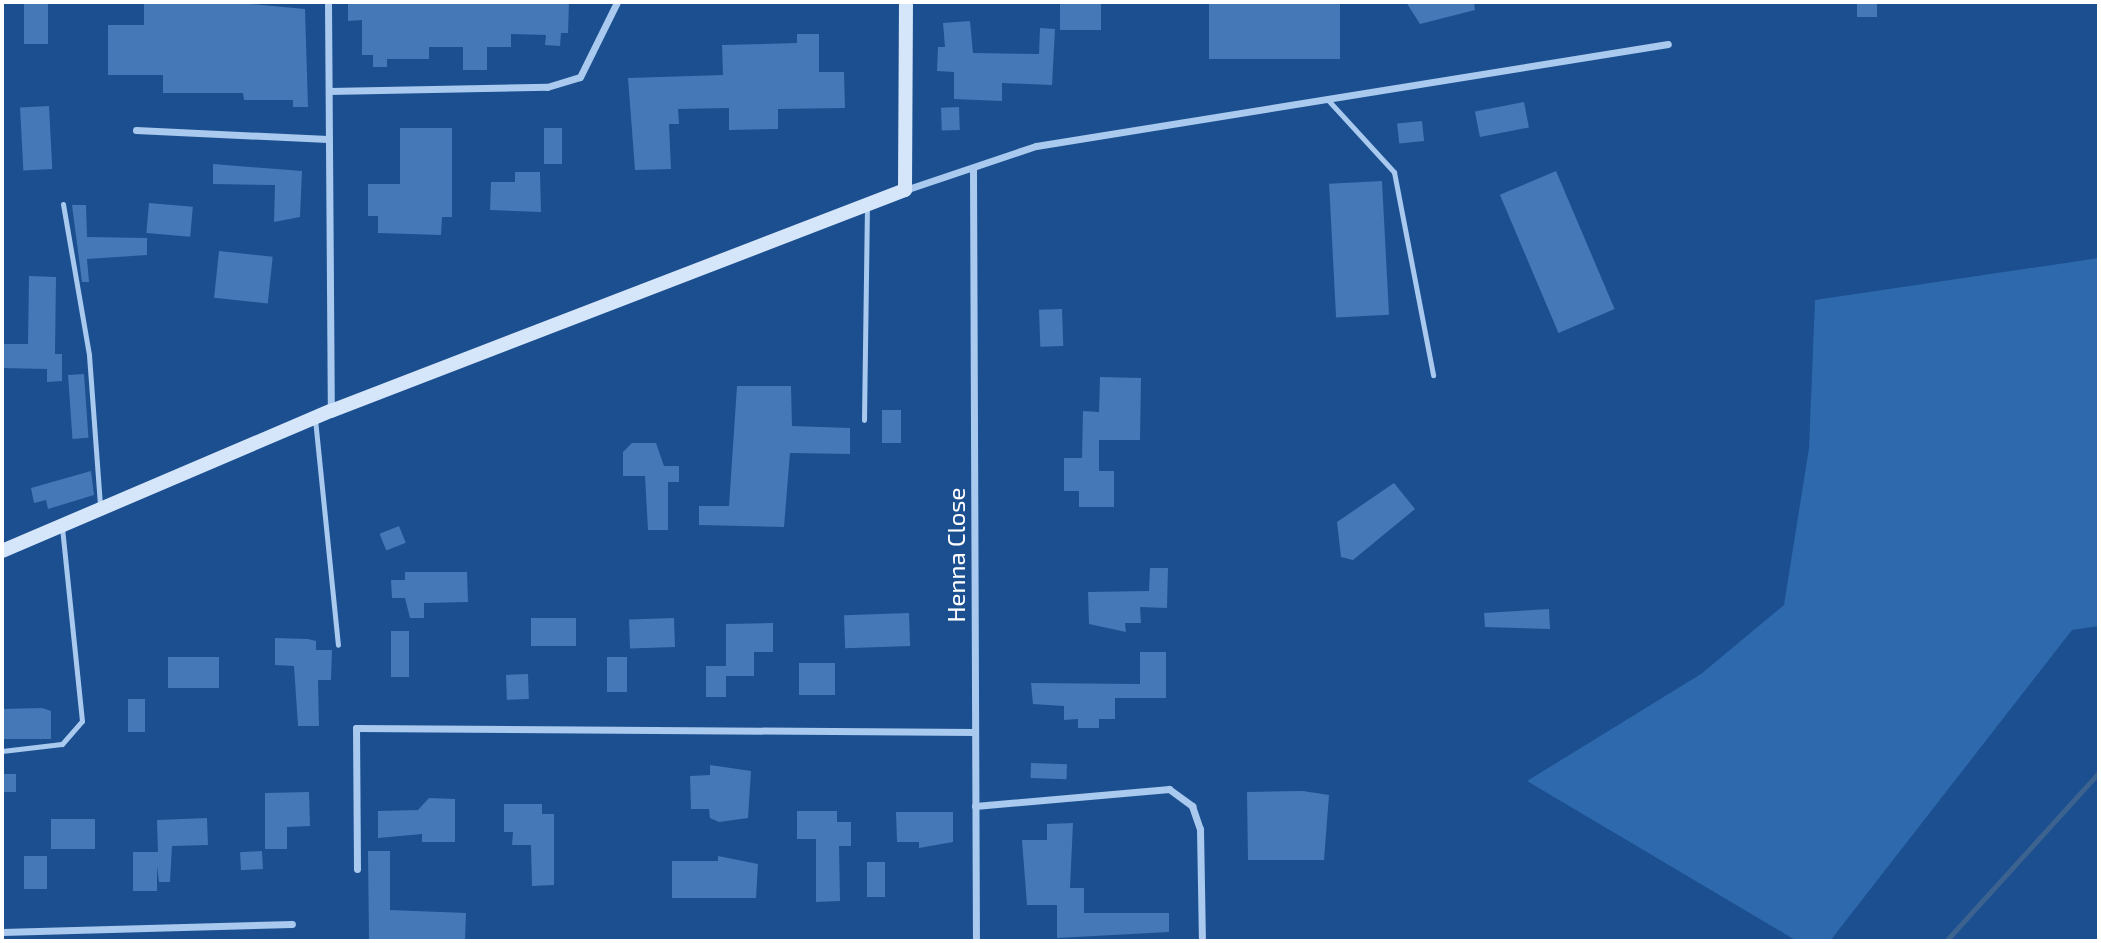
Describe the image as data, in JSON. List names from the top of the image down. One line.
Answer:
{"streets":{"street":["Henna Close"]}}
